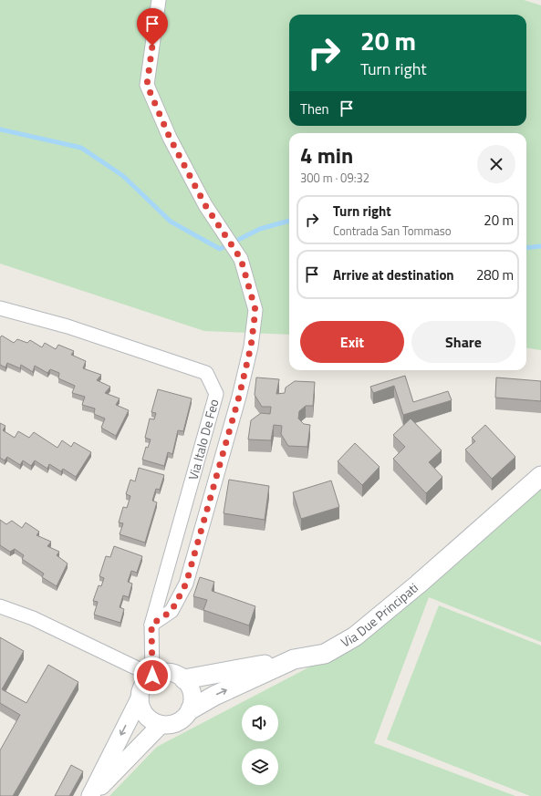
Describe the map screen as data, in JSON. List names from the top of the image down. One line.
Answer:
{"streets":{"main road":["Via Due Principati"],"street":["Via Italo De Feo"]},"crossings":[["Via Italo De Feo","Via Due Principati"]],"page":{"turn":["20 m","Turn right"],"then":"Then","heading":["4 min","300 m · 09:32"],"list":[{"name":"Turn right","note":"Contrada San Tommaso","value":"20 m"},{"name":"Arrive at destination","value":"280 m"}],"buttons":["Exit","Share"]}}
